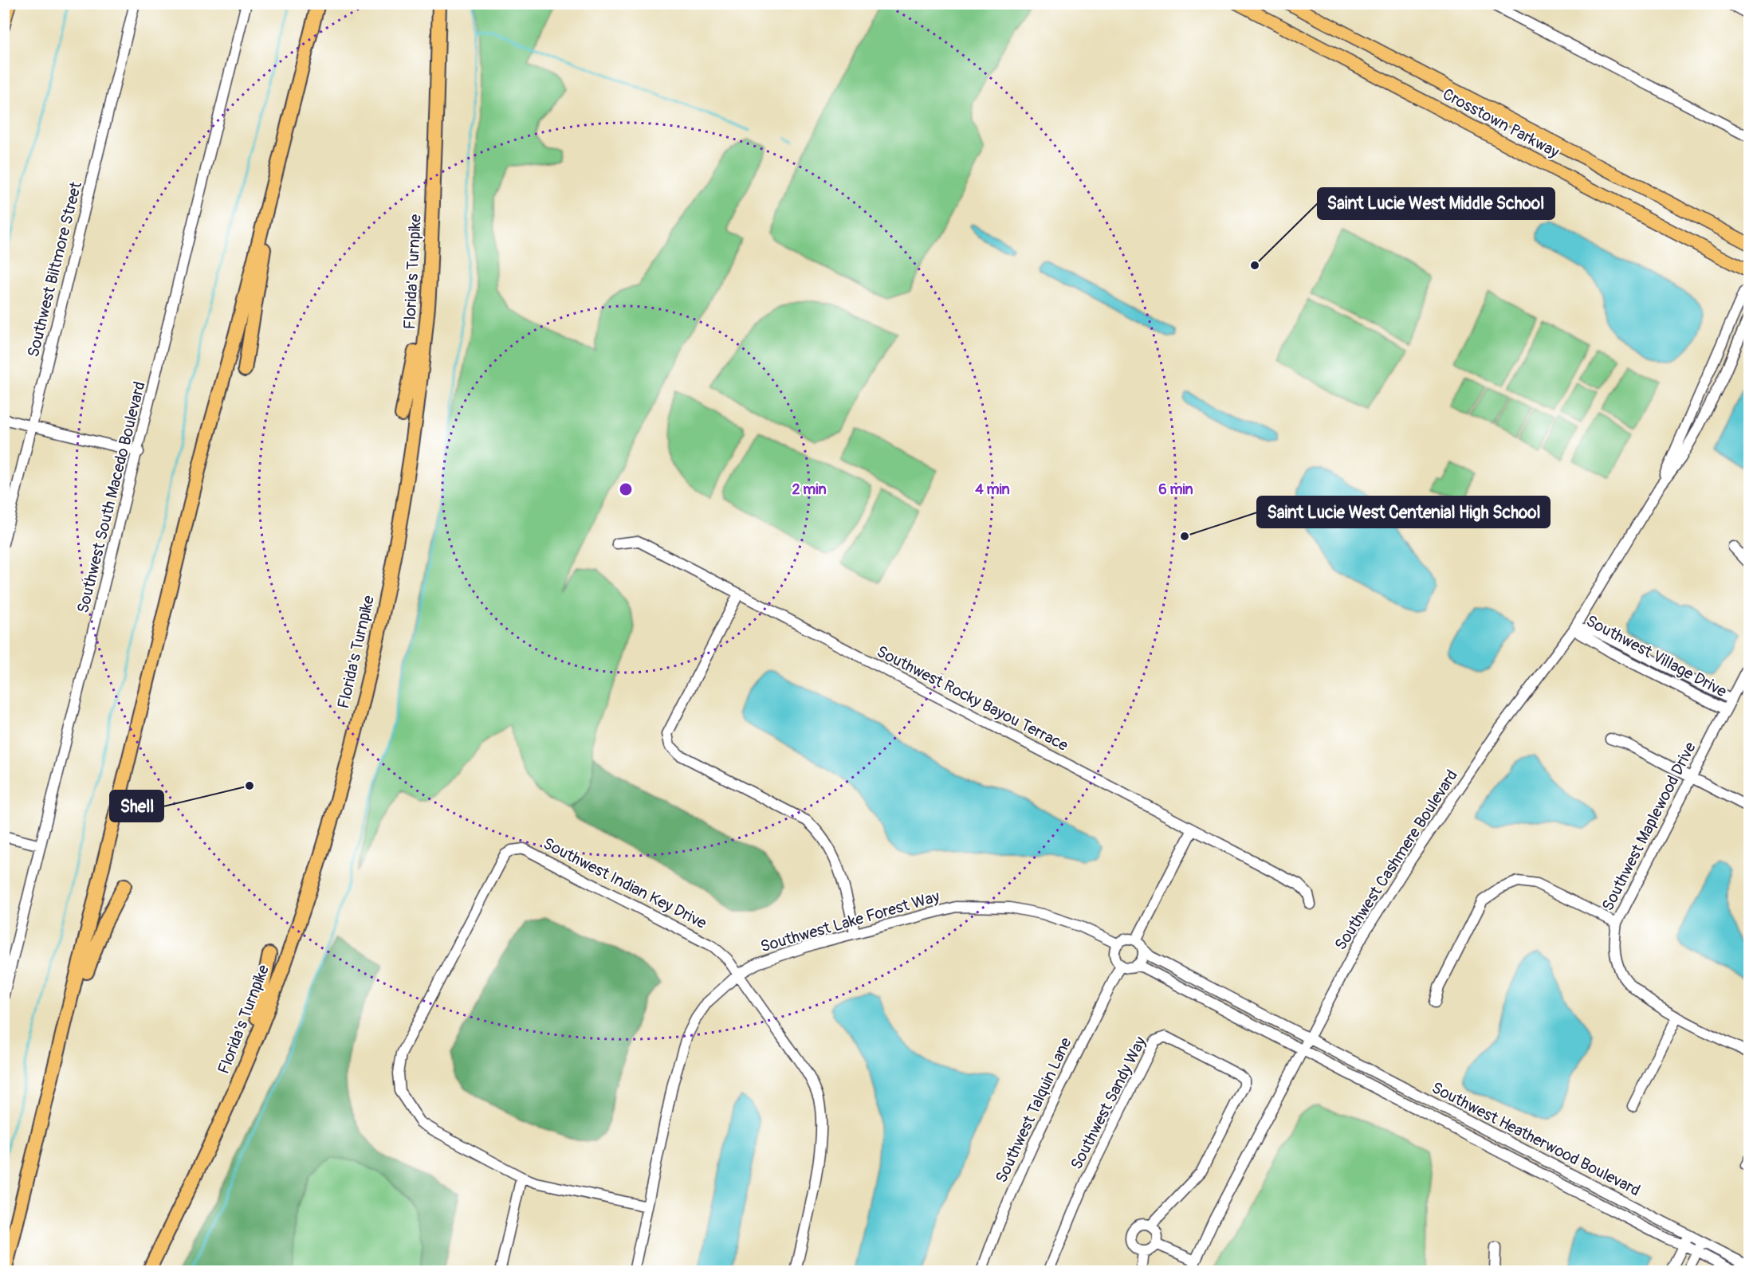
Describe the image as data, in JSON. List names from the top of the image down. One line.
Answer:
{"streets":{"highway":["Florida's Turnpike"],"main road":["Crosstown Parkway"],"street":["Southwest Biltmore Street","Southwest South Macedo Boulevard","Southwest Village Drive","Southwest Rocky Bayou Terrace","Southwest Maplewood Drive","Southwest Cashmere Boulevard","Southwest Indian Key Drive","Southwest Lake Forest Way","Southwest Sandy Way","Southwest Talquin Lane","Southwest Heatherwood Boulevard"]},"crossings":[["Southwest Village Drive","Southwest Maplewood Drive"],["Southwest Village Drive","Southwest Cashmere Boulevard"],["Southwest Cashmere Boulevard","Southwest Heatherwood Boulevard"],["Southwest Indian Key Drive","Southwest Lake Forest Way"],["Southwest Lake Forest Way","Southwest Talquin Lane"]],"places":["Saint Lucie West Middle School","Saint Lucie West Centenial High School","Shell"],"rings":["2 min","4 min","6 min"]}
